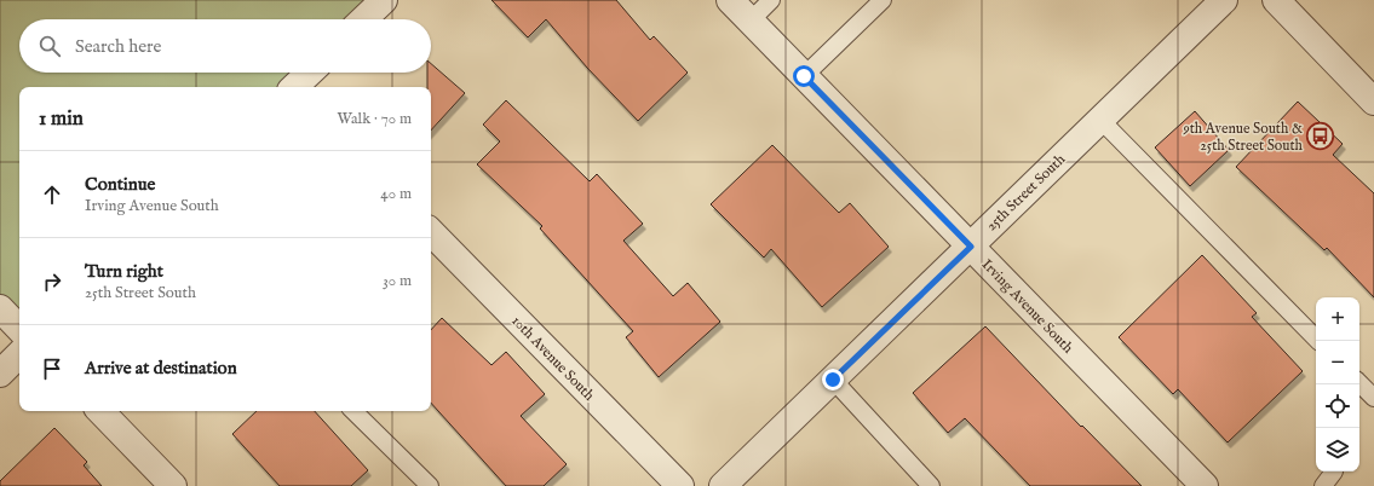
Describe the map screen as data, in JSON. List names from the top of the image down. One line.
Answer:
{"streets":{"street":["25th Street South","Irving Avenue South","10th Avenue South"]},"crossings":[["25th Street South","Irving Avenue South"]],"places":{"bus stop":["9th Avenue South & 25th Street South"]},"page":{"search":"Search here","heading":["1 min","Walk · 70 m"],"list":[["Continue","Irving Avenue South","40 m"],["Turn right","25th Street South","30 m"],"Arrive at destination"],"map_buttons":["+","−"]}}
